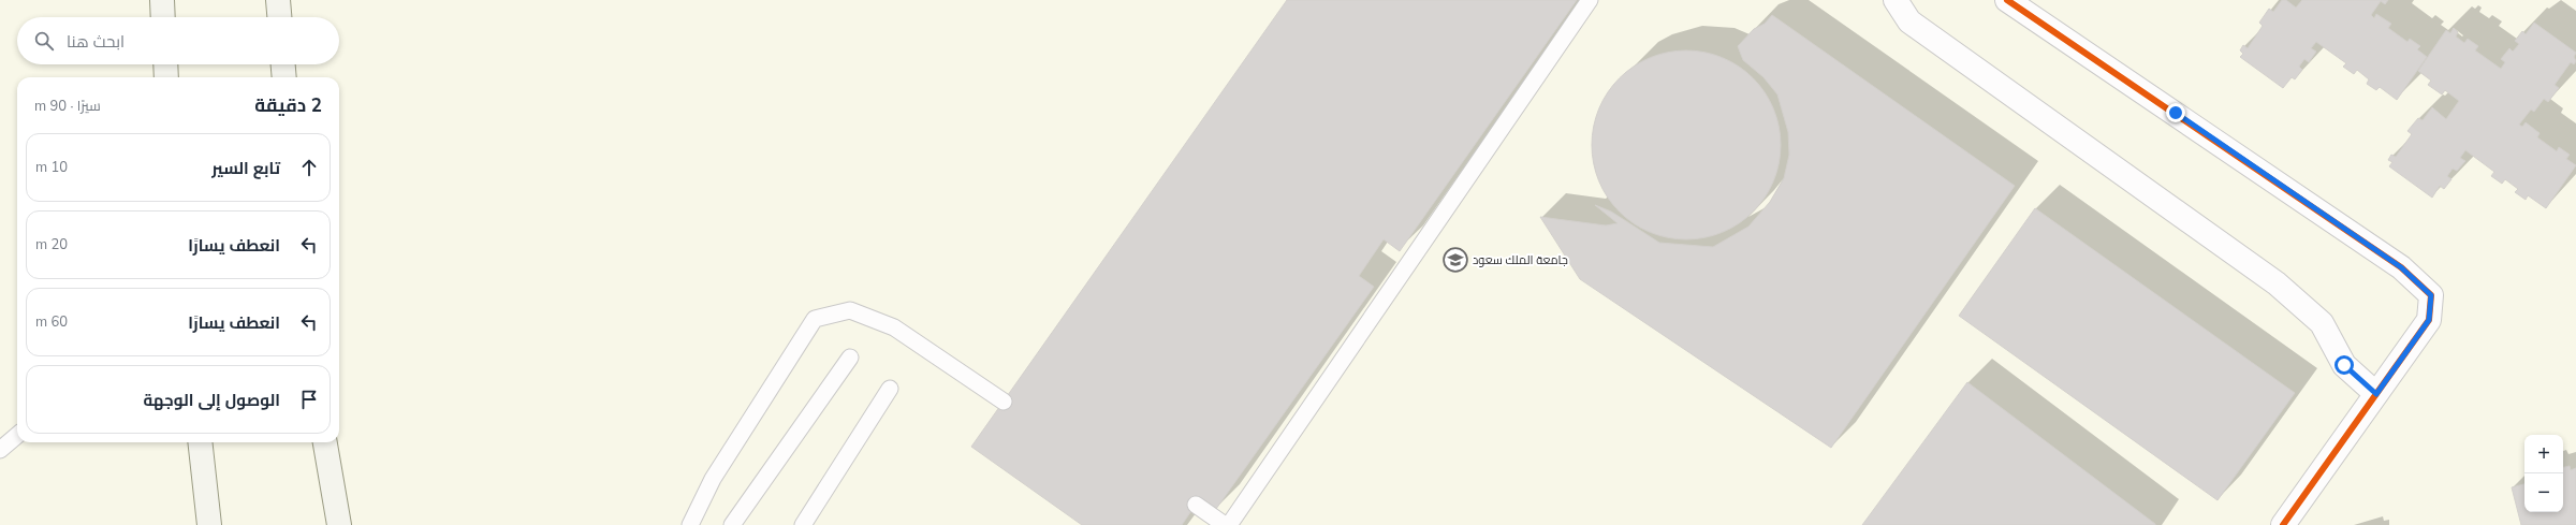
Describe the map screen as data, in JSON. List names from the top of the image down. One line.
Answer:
{"places":{"school or university":["جامعة الملك سعود"]},"page":{"search":"ابحث هنا","heading":["2 دقيقة","سيرًا · 90 m"],"list":[["تابع السير","10 m"],["انعطف يسارًا","20 m"],["انعطف يسارًا","60 m"],"الوصول إلى الوجهة"],"map_buttons":["+","−"]}}
